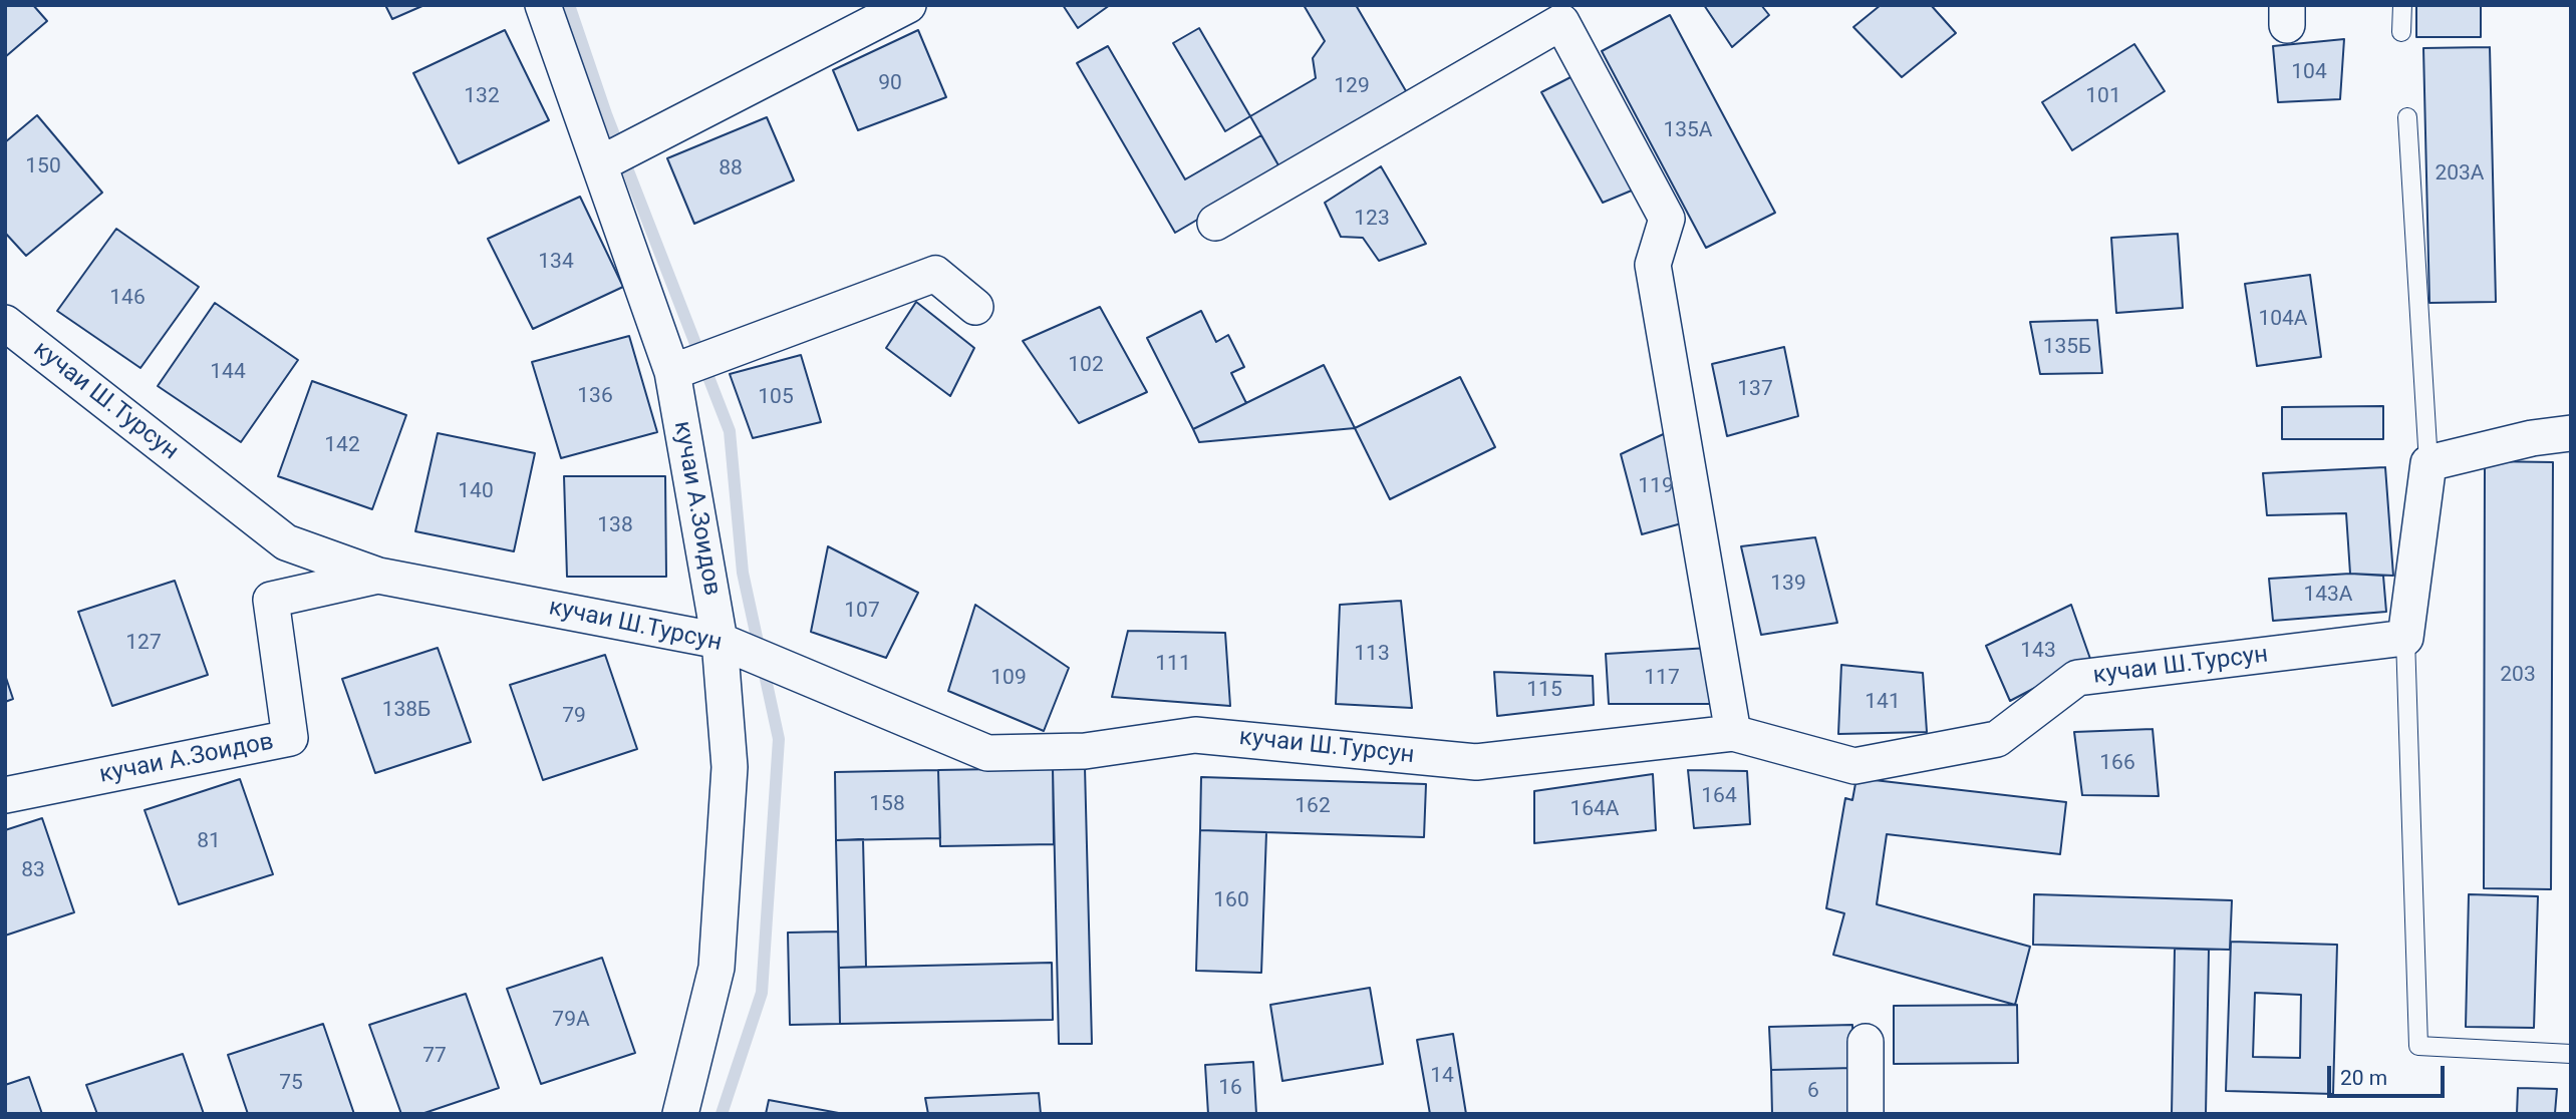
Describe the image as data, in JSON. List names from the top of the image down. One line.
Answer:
{"streets":{"street":["кучаи Ш.Турсун","кучаи А.Зоидов"]},"crossings":[["кучаи Ш.Турсун","кучаи А.Зоидов"]],"house_numbers":["104","90","129","132","101","135А","150","88","203А","123","134","146","104А","135Б","102","144","137","136","105","142","119","140","138","139","143А","107","127","143","113","111","203","109","117","115","141","138Б","79","166","164","158","162","164А","81","83","160","79А","77","14","75","16","6"],"scale_bar":"20 m"}
